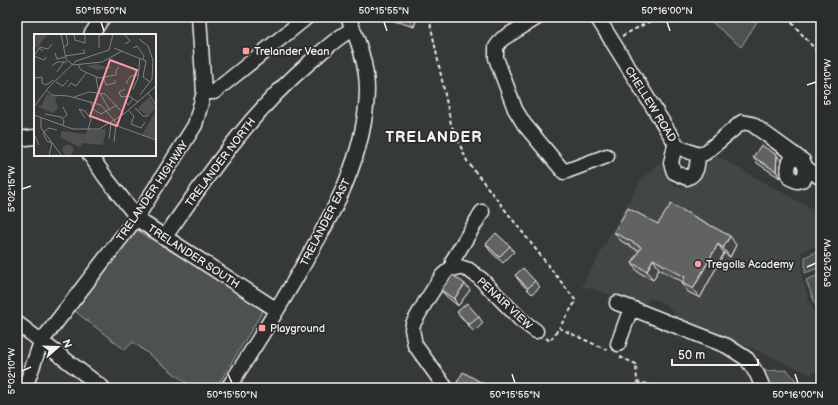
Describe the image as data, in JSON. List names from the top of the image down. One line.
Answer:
{"streets":{"street":["CHELLEW ROAD","TRELANDER NORTH","TRELANDER HIGHWAY","TRELANDER EAST","TRELANDER SOUTH","PENAIR VIEW"]},"crossings":[["TRELANDER NORTH","TRELANDER EAST"],["TRELANDER NORTH","TRELANDER SOUTH"],["TRELANDER HIGHWAY","TRELANDER SOUTH"],["TRELANDER EAST","TRELANDER SOUTH"]],"districts":["TRELANDER"],"places":{"transit":["Trelander Vean","Playground"],"other":["Tregolls Academy"]},"scale_bar":"50 m","north":"right","coordinates":["50°15'50\"N","50°15'55\"N","50°16'00\"N","5°02'10\"W","5°02'15\"W","5°02'05\"W"]}
